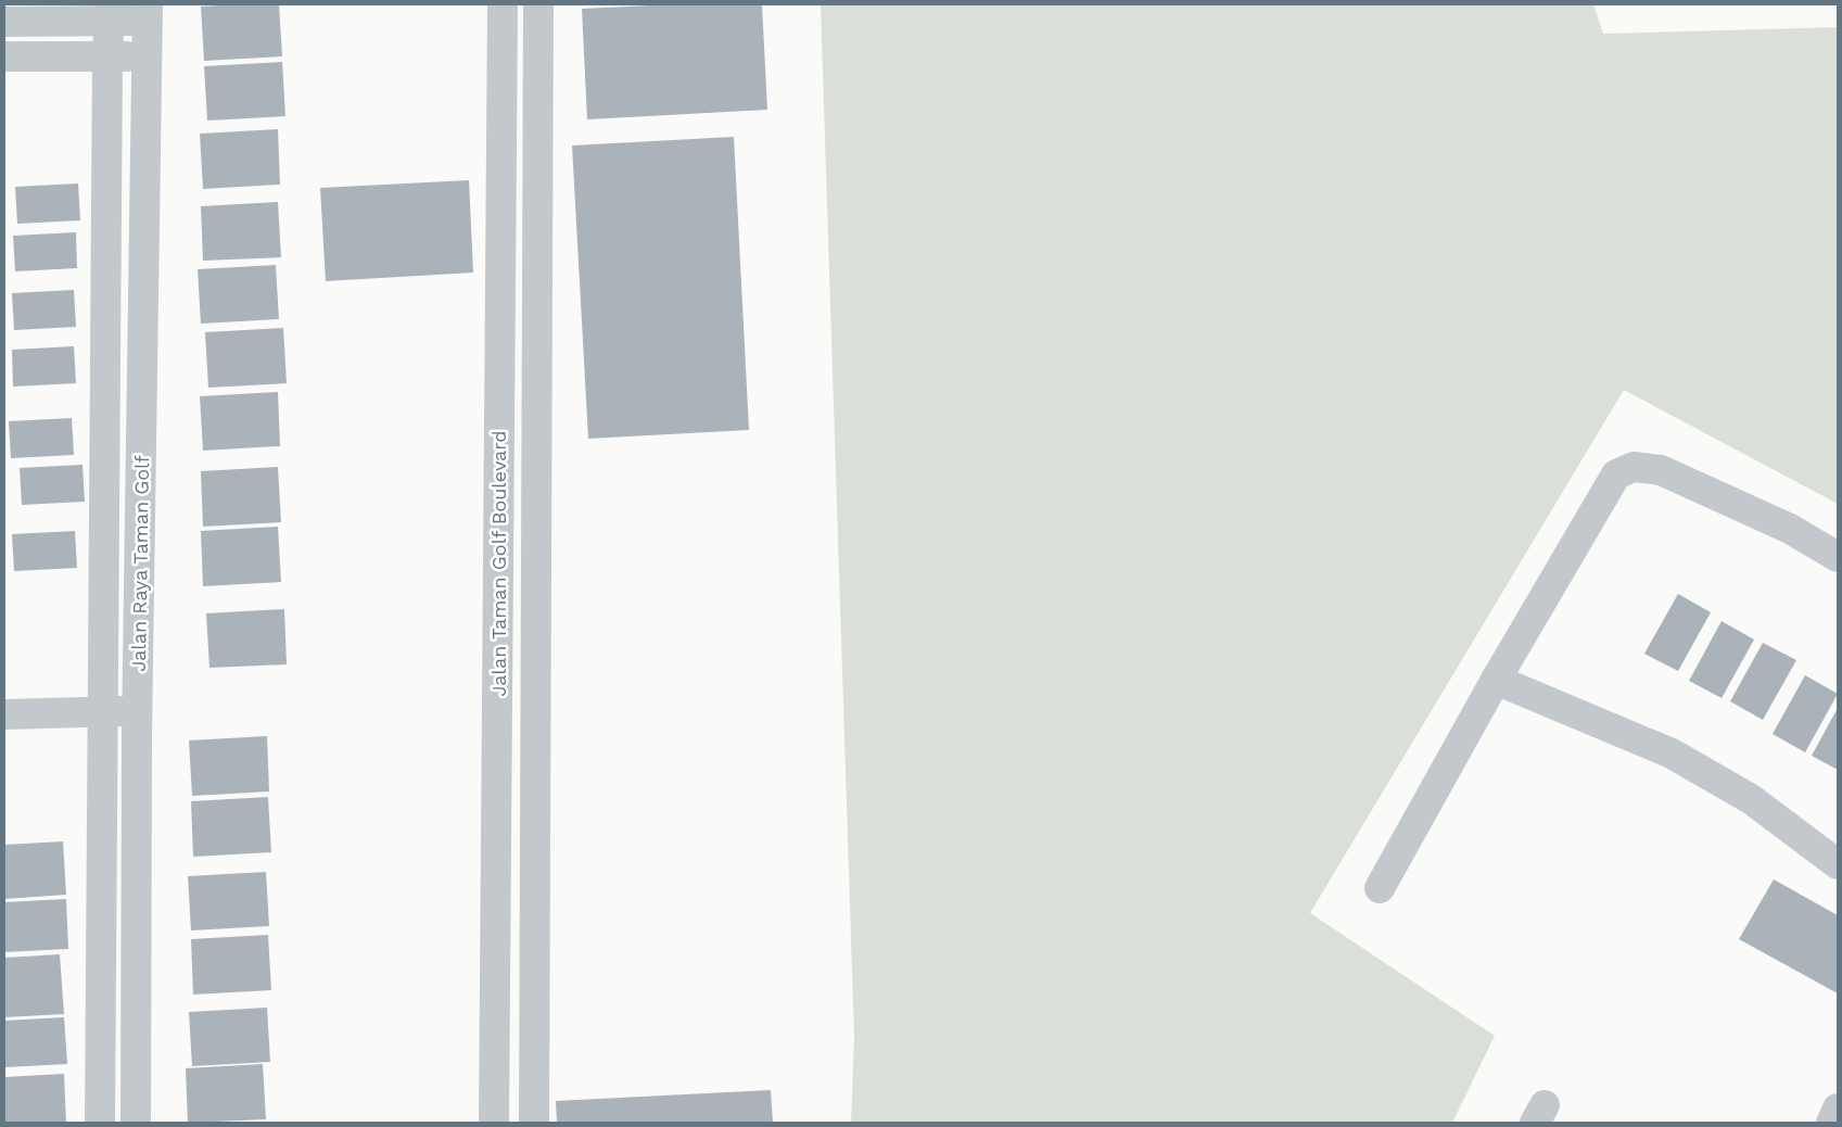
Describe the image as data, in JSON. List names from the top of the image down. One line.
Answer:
{"streets":{"street":["Jalan Raya Taman Golf","Jalan Taman Golf Boulevard"]}}
